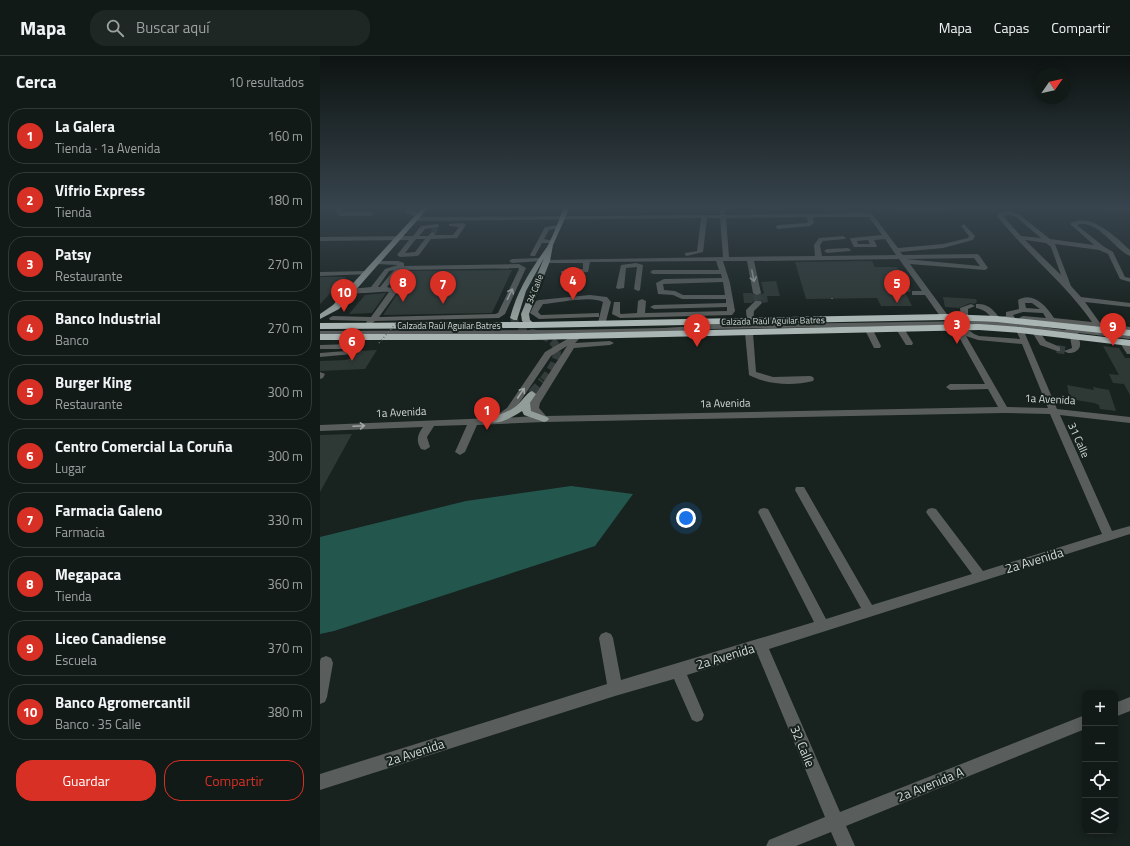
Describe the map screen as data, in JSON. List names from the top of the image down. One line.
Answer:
{"streets":{"highway":["Calzada Raúl Aguilar Batres"],"main road":["34 Calle"],"street":["1a Avenida","31 Calle","2a Avenida","32 Calle","2a Avenida A"]},"crossings":[["34 Calle","Calzada Raúl Aguilar Batres"],["Calzada Raúl Aguilar Batres","31 Calle"],["1a Avenida","31 Calle"],["31 Calle","2a Avenida"],["2a Avenida","32 Calle"],["32 Calle","2a Avenida A"]],"north":"top right","page":{"header":"Mapa","search":"Buscar aquí","nav":["Mapa","Capas","Compartir"],"heading":["Cerca","10 resultados"],"list":[{"mark":"1","name":"La Galera","note":"Tienda · 1a Avenida","value":"160 m"},{"mark":"2","name":"Vifrio Express","note":"Tienda","value":"180 m"},{"mark":"3","name":"Patsy","note":"Restaurante","value":"270 m"},{"mark":"4","name":"Banco Industrial","note":"Banco","value":"270 m"},{"mark":"5","name":"Burger King","note":"Restaurante","value":"300 m"},{"mark":"6","name":"Centro Comercial La Coruña","note":"Lugar","value":"300 m"},{"mark":"7","name":"Farmacia Galeno","note":"Farmacia","value":"330 m"},{"mark":"8","name":"Megapaca","note":"Tienda","value":"360 m"},{"mark":"9","name":"Liceo Canadiense","note":"Escuela","value":"370 m"},{"mark":"10","name":"Banco Agromercantil","note":"Banco · 35 Calle","value":"380 m"}],"pins":["4","8","5","7","10","3","9","2","6","1"],"map_buttons":["+","−"],"buttons":["Guardar","Compartir"]}}
